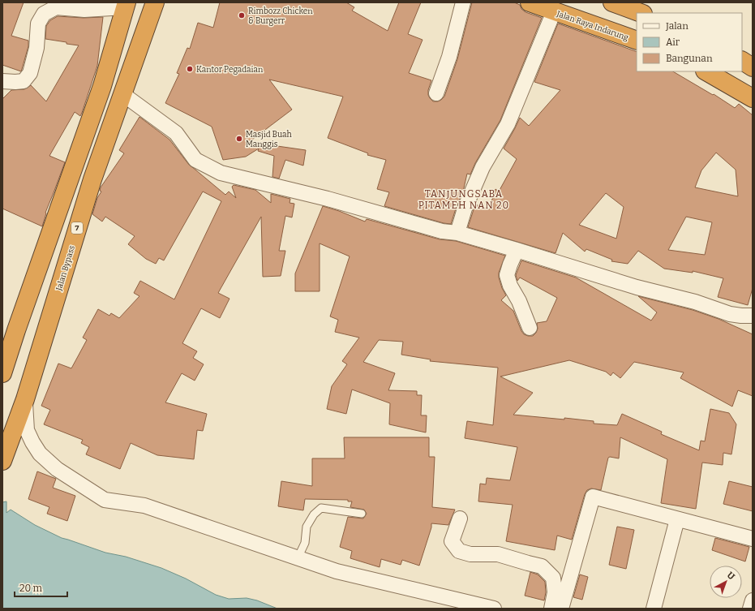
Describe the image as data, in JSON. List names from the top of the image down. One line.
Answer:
{"streets":{"highway":["Jalan Raya Indarung","7","Jalan Bypass"]},"districts":["TANJUNGSABA PITAMEH NAN 20"],"places":["Rimbozz Chicken & Burgerr","Kantor Pegadaian","Masjid Buah Manggis"],"legend":["Jalan","Air","Bangunan"],"scale_bar":"20 m","north":"top right"}
